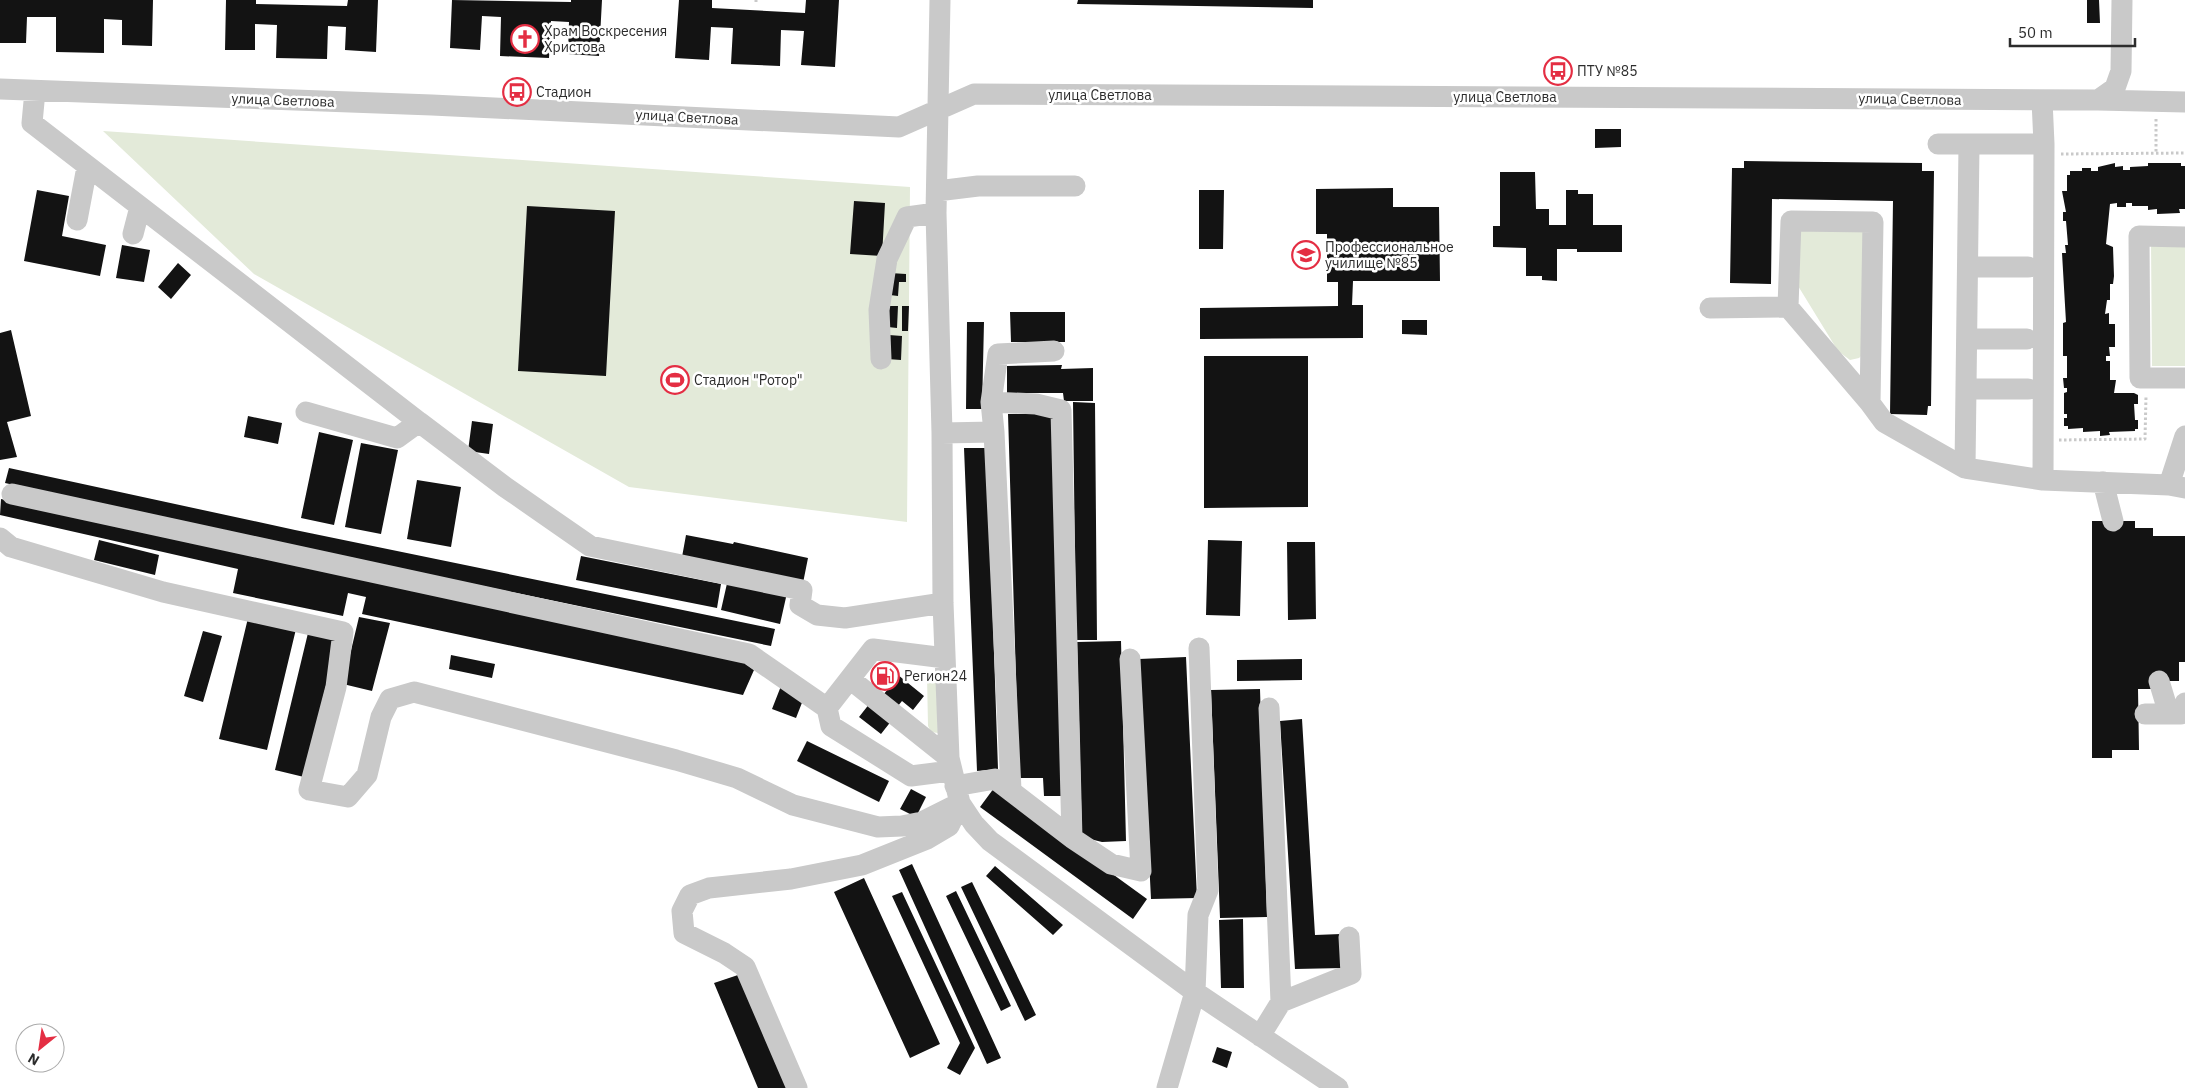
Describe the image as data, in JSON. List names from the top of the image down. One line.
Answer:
{"streets":{"street":["улица Светлова"]},"places":{"church":["Храм Воскресения Христова"],"bus stop":["ПТУ №85","Стадион"],"school or university":["Профессиональное училище №85"],"sports":["Стадион \"Ротор\""],"fuel station":["Регион24"]},"scale_bar":"50 m","north":"bottom left"}
